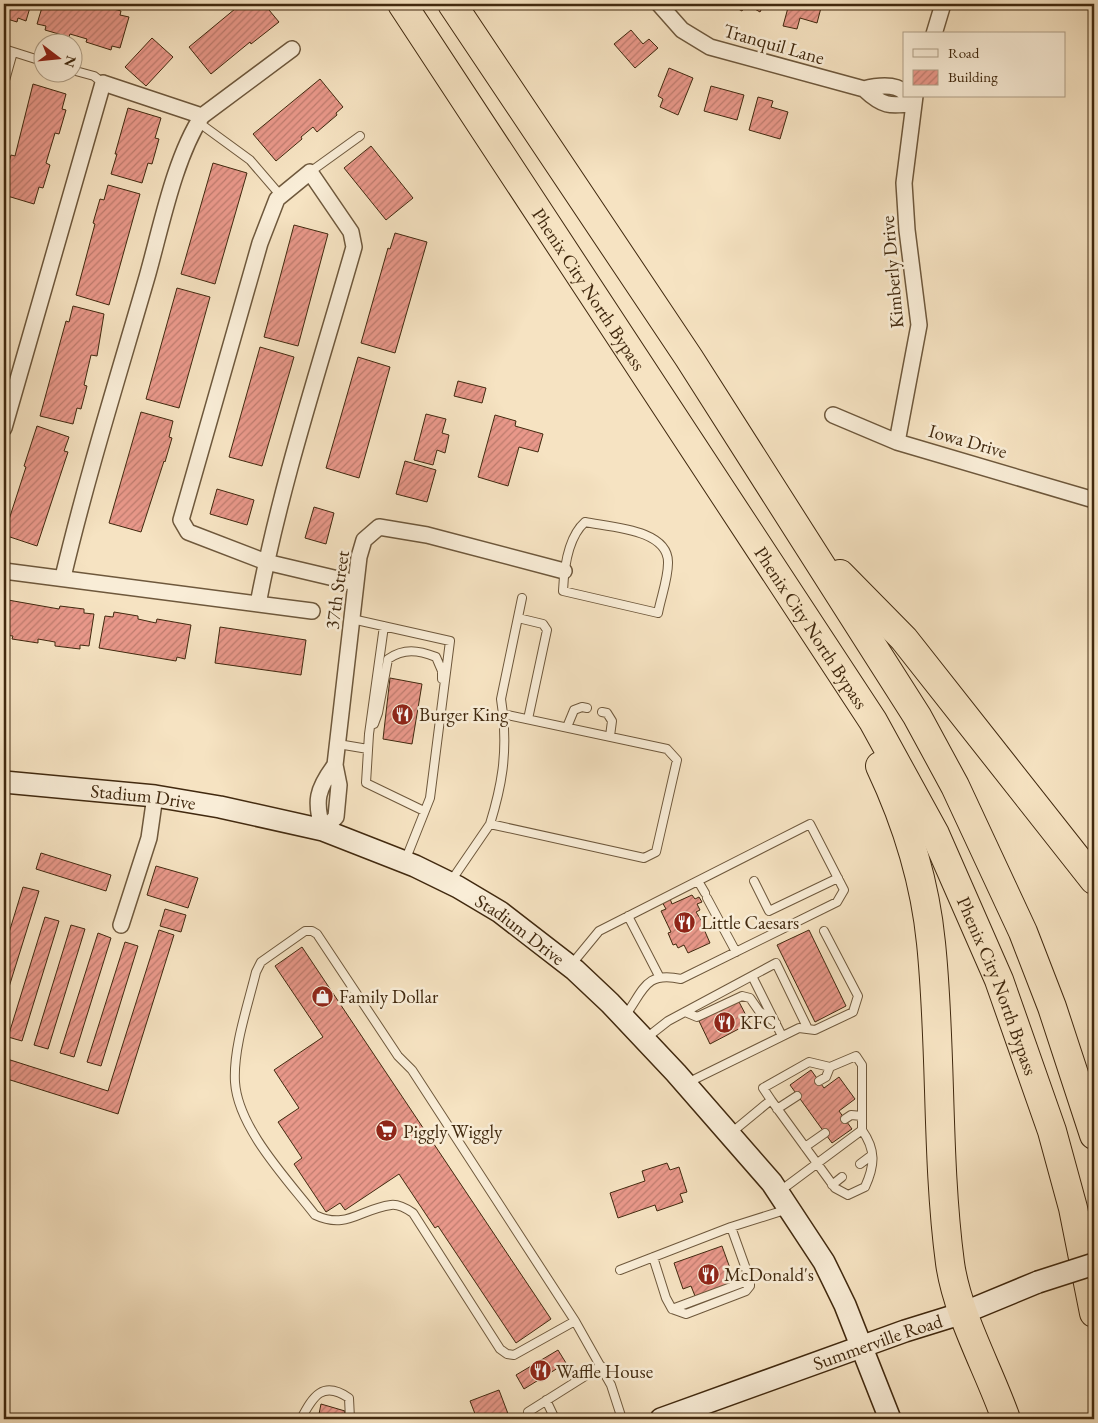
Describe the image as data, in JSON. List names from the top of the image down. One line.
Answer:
{"streets":{"highway":["Phenix City North Bypass"],"street":["Tranquil Lane","Kimberly Drive","Iowa Drive","37th Street","Stadium Drive","Summerville Road"]},"crossings":[["Kimberly Drive","Iowa Drive"],["37th Street","Stadium Drive"],["Stadium Drive","Summerville Road"]],"places":{"restaurant":["Burger King","Little Caesars","KFC","McDonald's","Waffle House"],"shop":["Family Dollar"],"supermarket":["Piggly Wiggly"]},"legend":["Road","Building"],"north":"right"}
